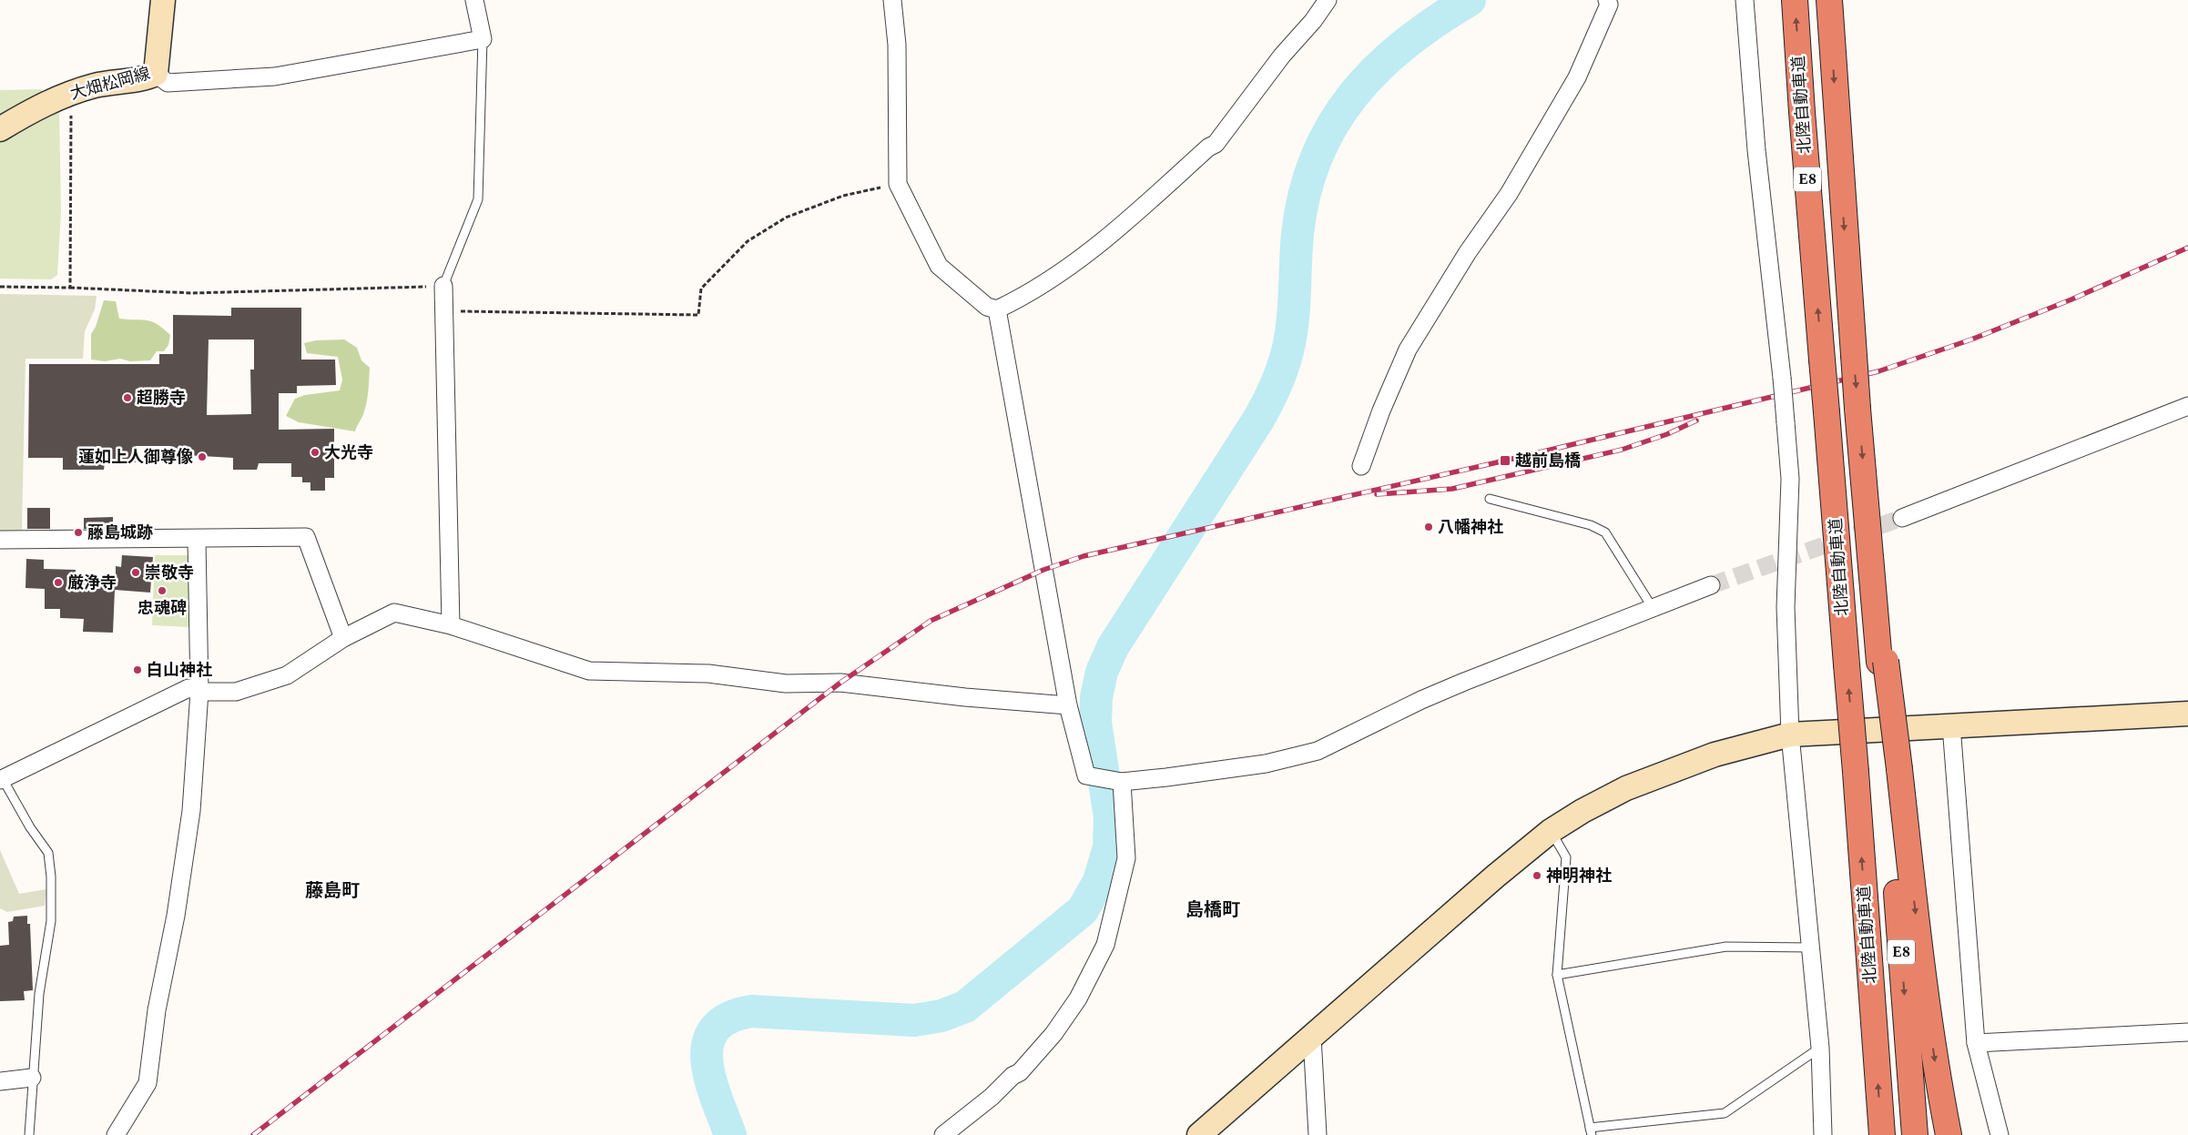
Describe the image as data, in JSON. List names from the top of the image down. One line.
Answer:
{"streets":{"highway":["北陸自動車道","E8"],"street":["大畑松岡線"]},"districts":["藤島町","島橋町"],"places":{"other":["超勝寺","大光寺","蓮如上人御尊像","八幡神社","藤島城跡","崇敬寺","厳浄寺","忠魂碑","白山神社","神明神社"],"transit":["越前島橋"]}}
